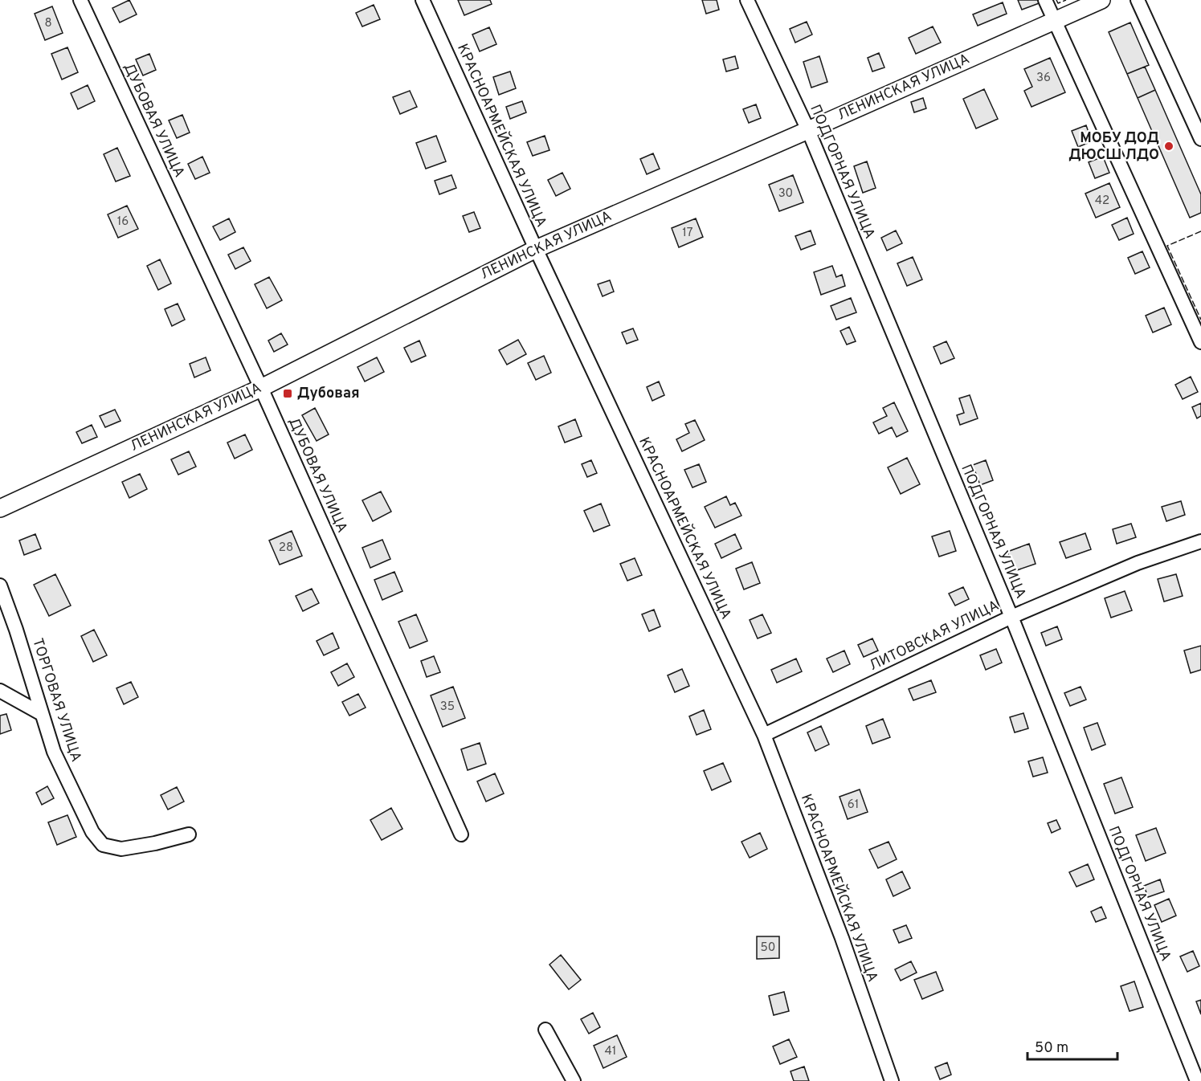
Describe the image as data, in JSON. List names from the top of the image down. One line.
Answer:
{"streets":{"main road":["ЛЕНИНСКАЯ УЛИЦА"],"street":["ДУБОВАЯ УЛИЦА","КРАСНОАРМЕЙСКАЯ УЛИЦА","ПОДГОРНАЯ УЛИЦА","ЛИТОВСКАЯ УЛИЦА","ТОРГОВАЯ УЛИЦА"]},"crossings":[["ЛЕНИНСКАЯ УЛИЦА","ДУБОВАЯ УЛИЦА"],["ЛЕНИНСКАЯ УЛИЦА","КРАСНОАРМЕЙСКАЯ УЛИЦА"],["ЛЕНИНСКАЯ УЛИЦА","ПОДГОРНАЯ УЛИЦА"],["КРАСНОАРМЕЙСКАЯ УЛИЦА","ЛИТОВСКАЯ УЛИЦА"],["ПОДГОРНАЯ УЛИЦА","ЛИТОВСКАЯ УЛИЦА"]],"places":{"other":["МОБУ ДОД ДЮСШ ЛДО"],"transit":["Дубовая"]},"house_numbers":["8","36","30","42","16","17","28","35","61","50","41"],"scale_bar":"50 m"}
